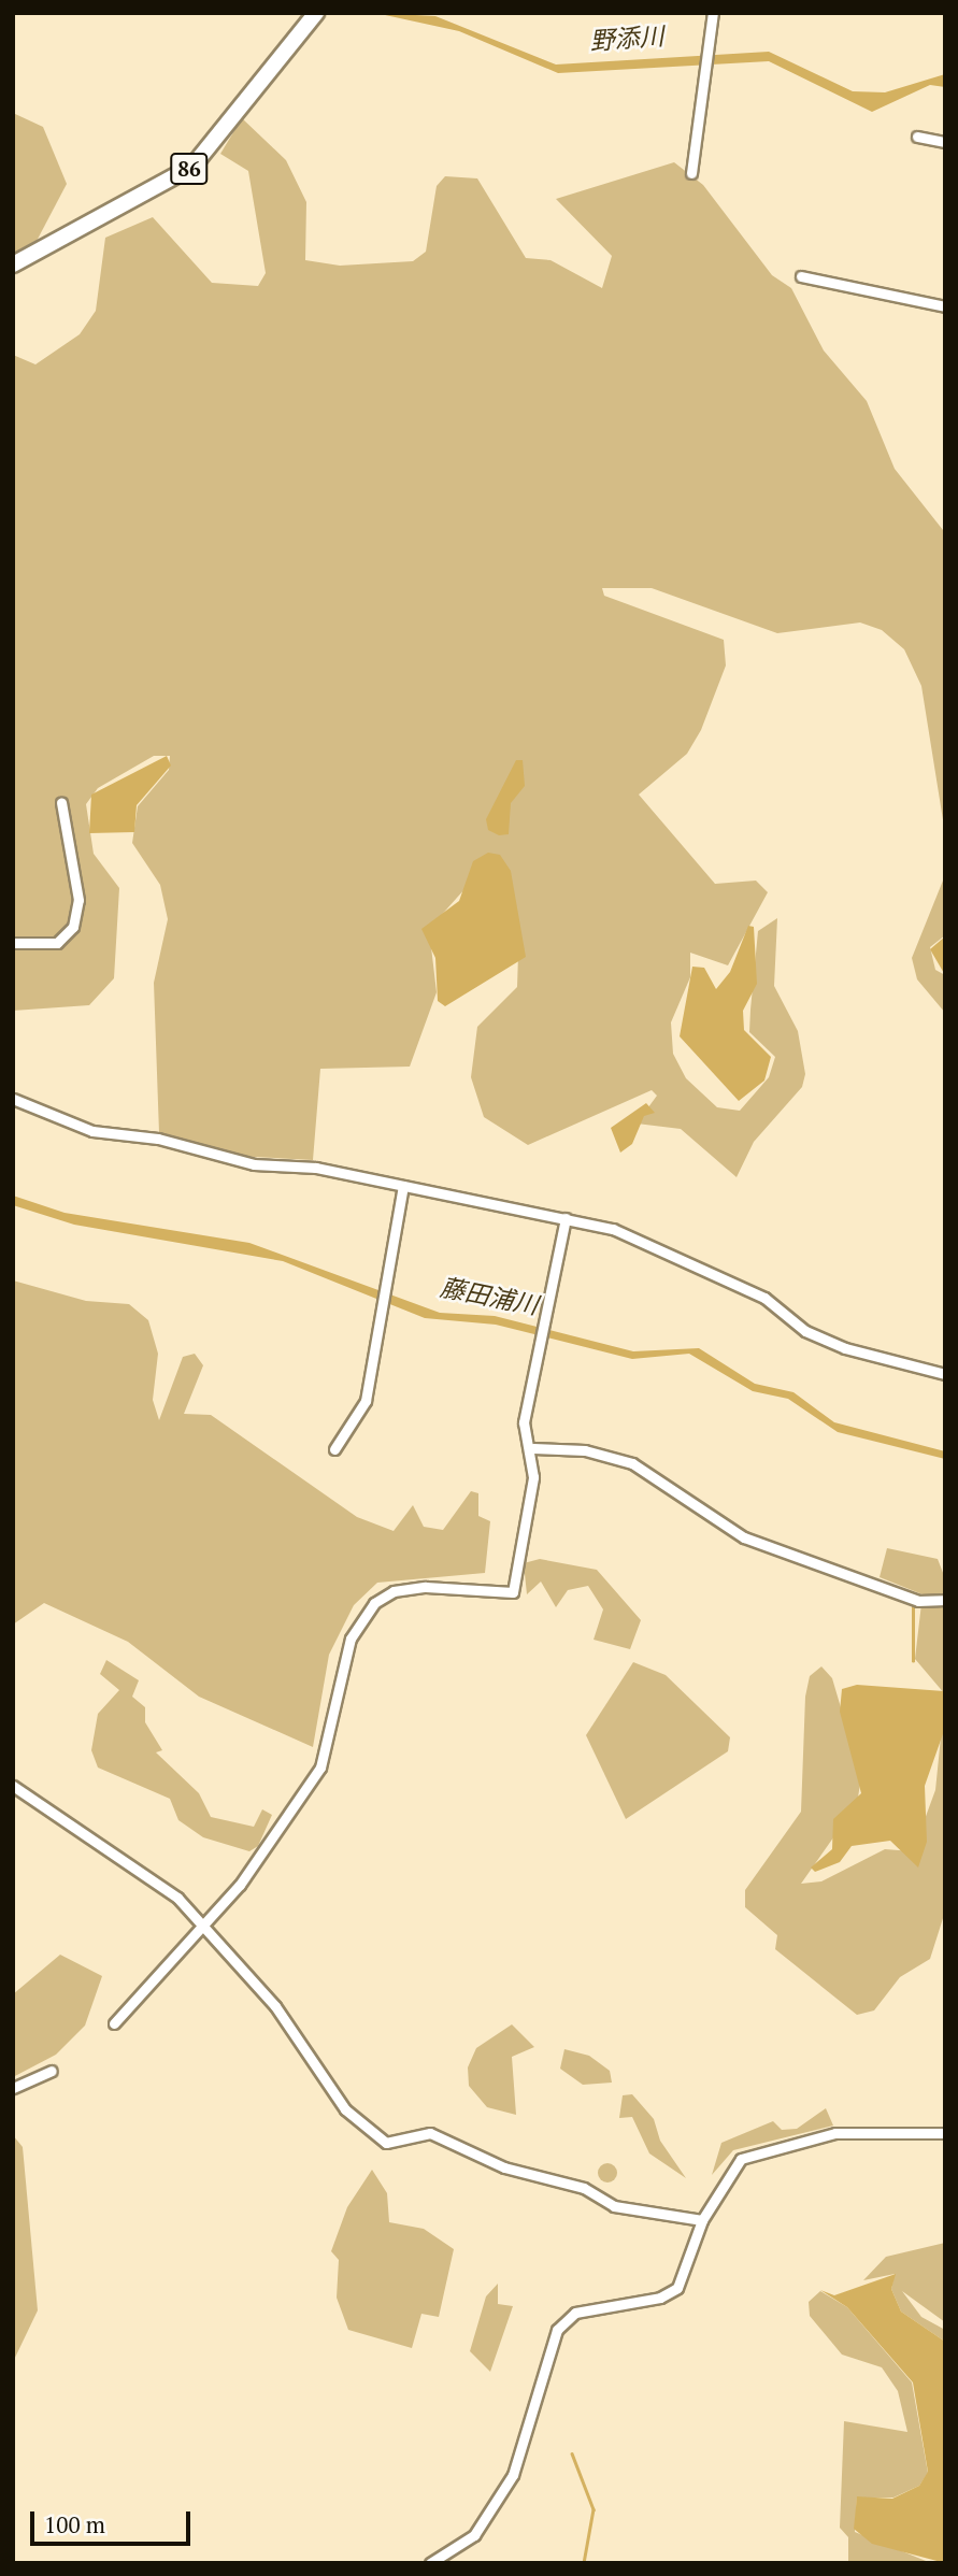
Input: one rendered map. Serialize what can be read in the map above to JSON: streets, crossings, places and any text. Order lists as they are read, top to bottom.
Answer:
{
  "streets": {
    "main road": ["86"]
  },
  "water": ["野添川", "藤田浦川"],
  "scale_bar": "100 m"
}
